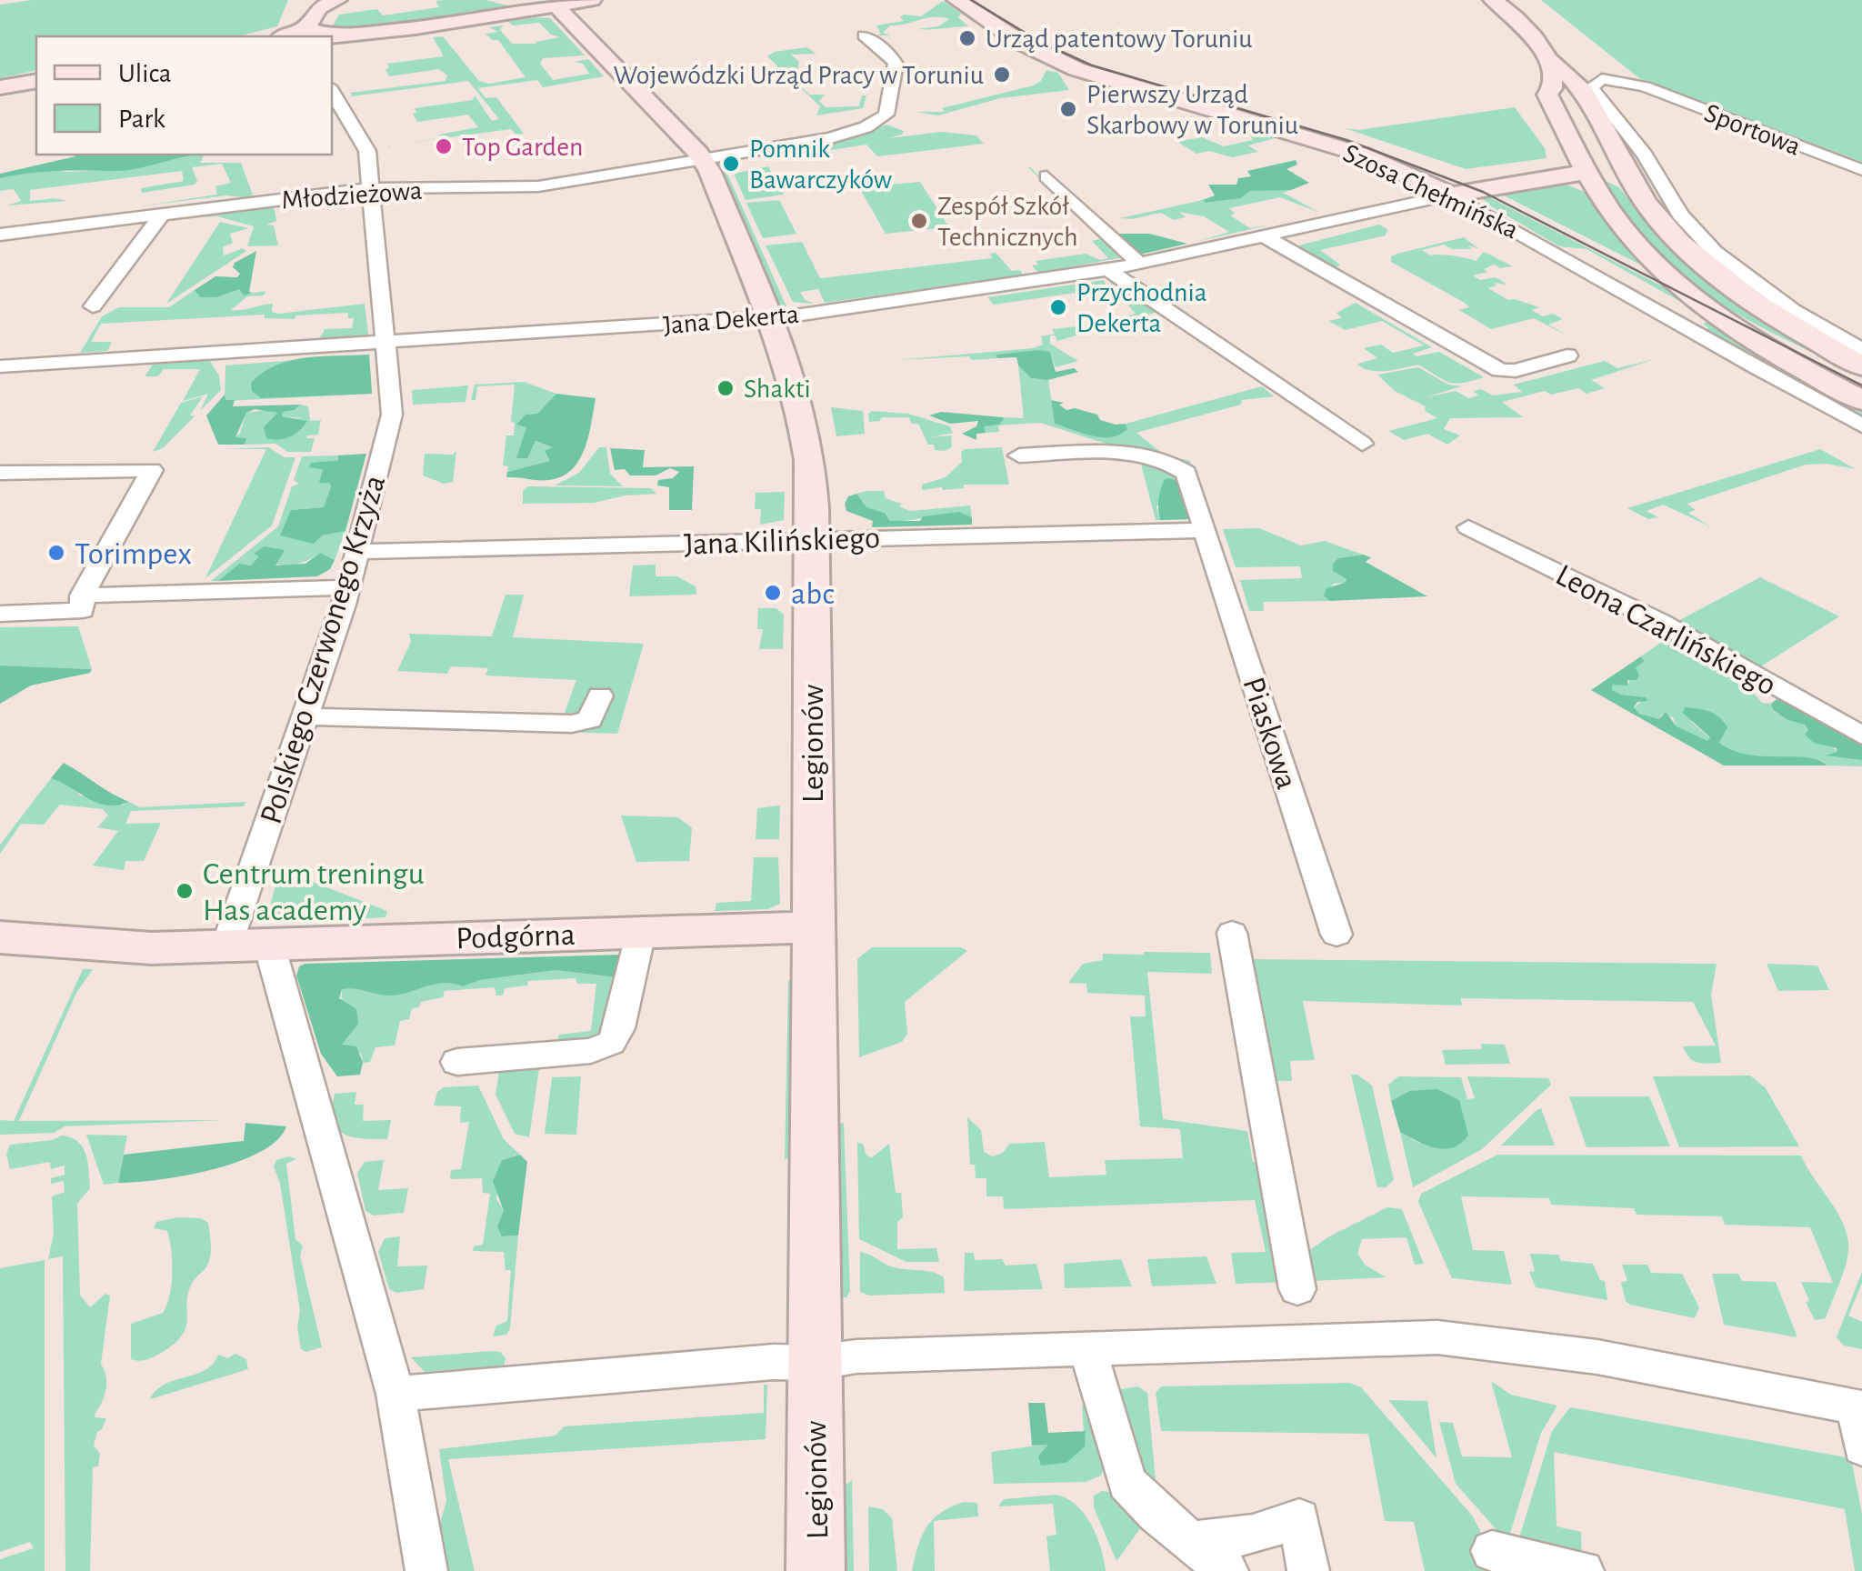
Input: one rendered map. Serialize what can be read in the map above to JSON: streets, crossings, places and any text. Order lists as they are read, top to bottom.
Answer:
{
  "streets": {
    "street": [
      "Sportowa",
      "Szosa Chełmińska",
      "Młodzieżowa",
      "Jana Dekerta",
      "Jana Kilińskiego",
      "Leona Czarlińskiego",
      "Polskiego Czerwonego Krzyża",
      "Piaskowa",
      "Legionów",
      "Podgórna"
    ]
  },
  "crossings": [
    ["Szosa Chełmińska", "Jana Dekerta"],
    ["Młodzieżowa", "Polskiego Czerwonego Krzyża"],
    ["Młodzieżowa", "Legionów"],
    ["Jana Dekerta", "Polskiego Czerwonego Krzyża"],
    ["Jana Dekerta", "Legionów"],
    ["Jana Kilińskiego", "Polskiego Czerwonego Krzyża"],
    ["Jana Kilińskiego", "Piaskowa"],
    ["Jana Kilińskiego", "Legionów"],
    ["Polskiego Czerwonego Krzyża", "Podgórna"],
    ["Legionów", "Podgórna"]
  ],
  "places": [
    "Urząd patentowy Toruniu",
    "Wojewódzki Urząd Pracy w Toruniu",
    "Pierwszy Urząd Skarbowy w Toruniu",
    "Top Garden",
    "Pomnik Bawarczyków",
    "Zespół Szkół Technicznych",
    "Przychodnia Dekerta",
    "Shakti",
    "Torimpex",
    "abc",
    "Centrum treningu Has academy"
  ],
  "legend": ["Ulica", "Park"]
}
